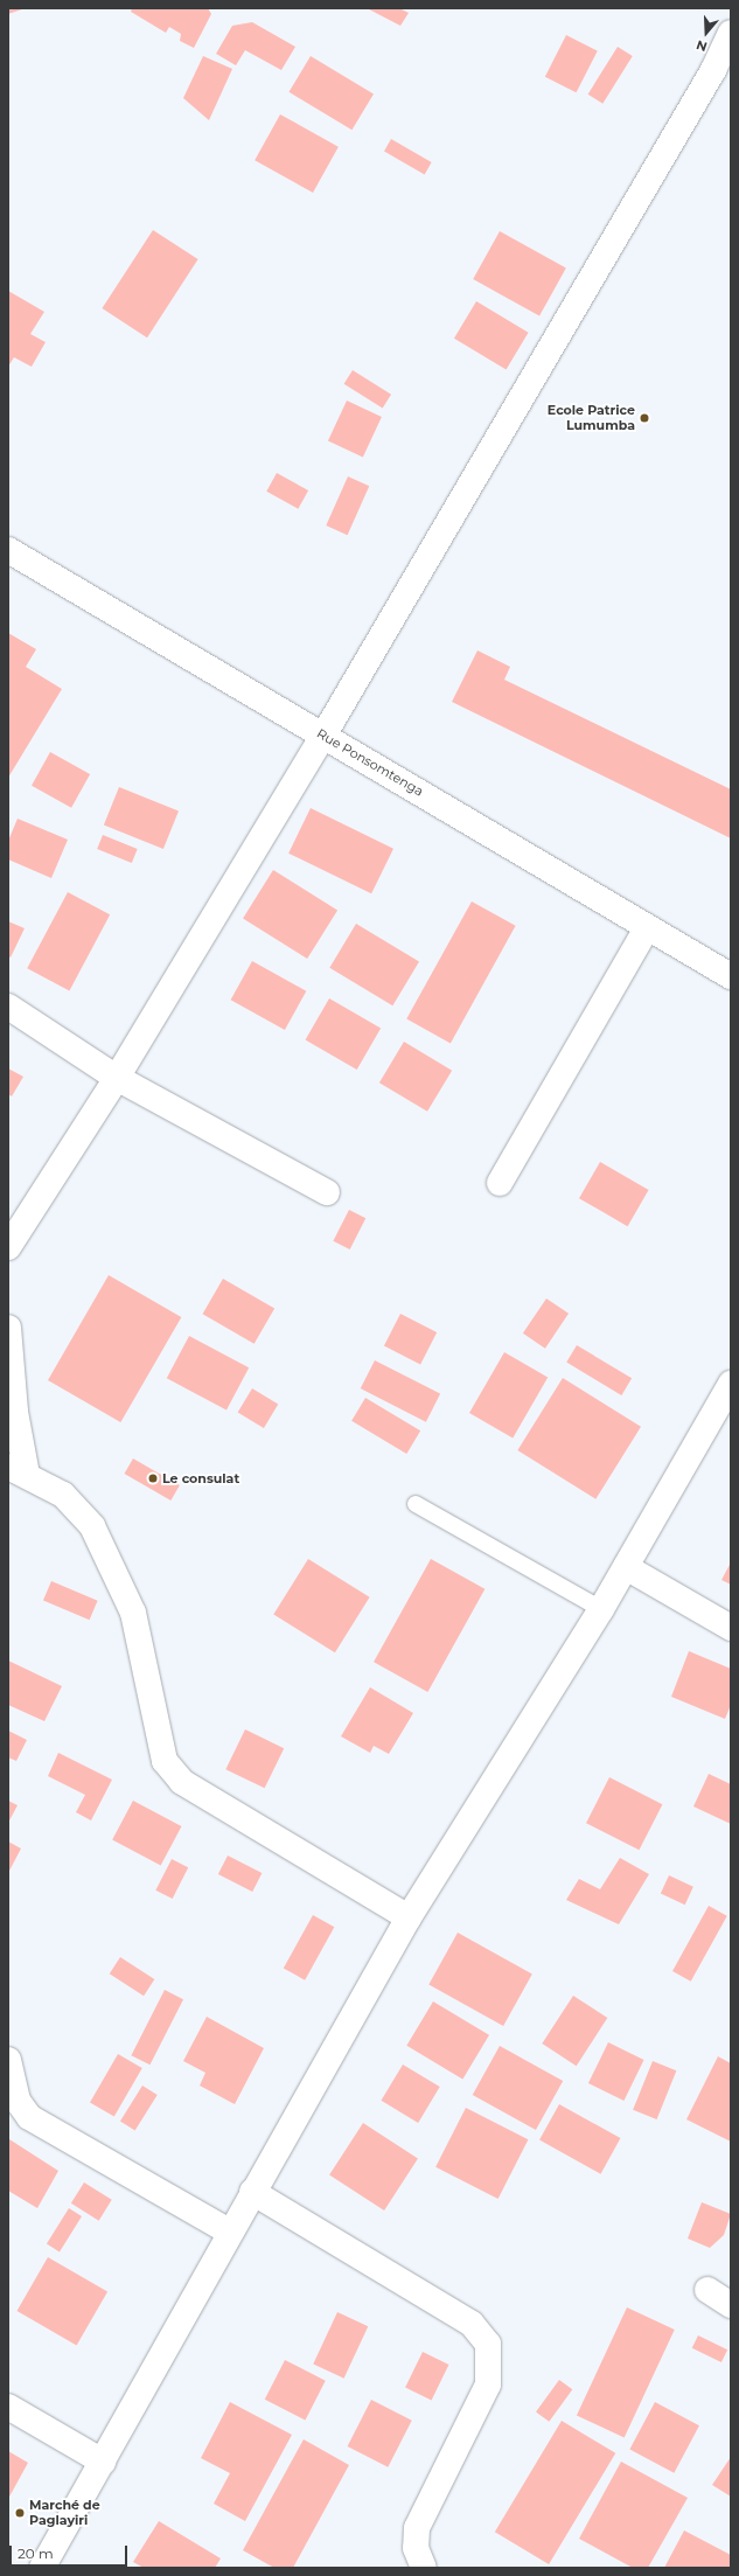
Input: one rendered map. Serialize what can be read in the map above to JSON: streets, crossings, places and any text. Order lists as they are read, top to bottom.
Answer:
{
  "streets": {
    "street": ["Rue Ponsomtenga"]
  },
  "places": ["Ecole Patrice Lumumba", "Le consulat", "Marché de Paglayiri"],
  "scale_bar": "20 m",
  "north": "bottom"
}
